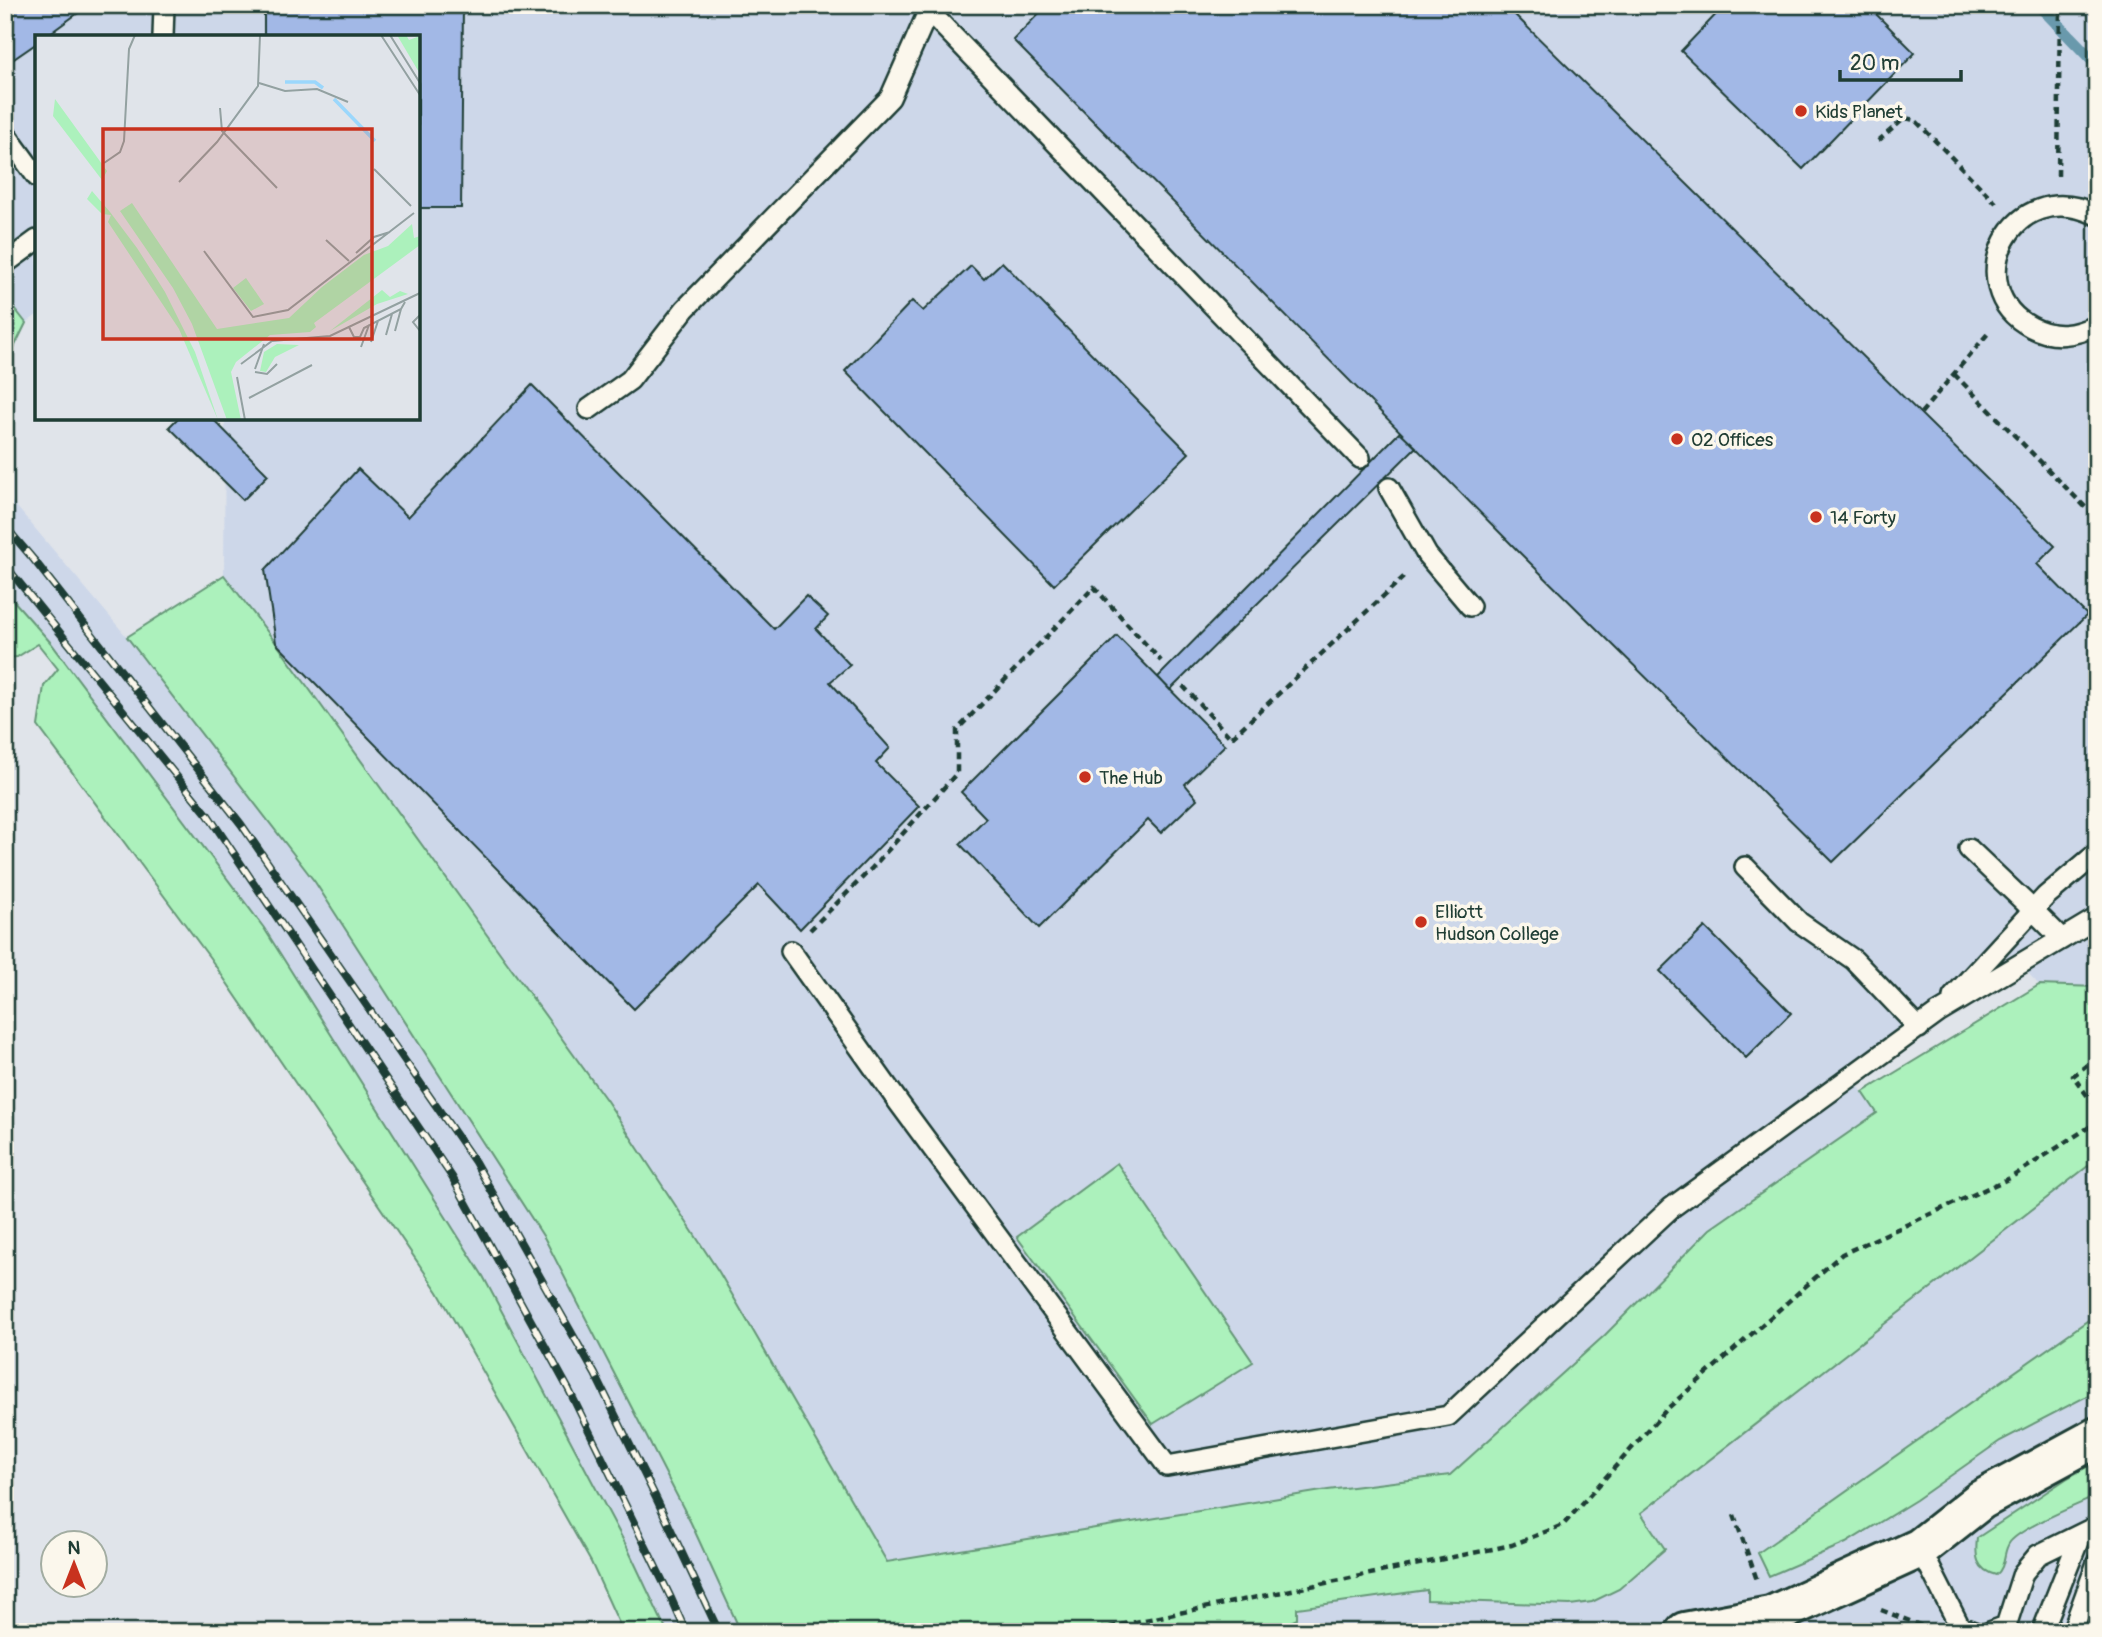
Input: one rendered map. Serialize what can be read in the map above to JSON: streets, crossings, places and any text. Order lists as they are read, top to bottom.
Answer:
{
  "places": [
    "Kids Planet",
    "O2 Offices",
    "14 Forty",
    "The Hub",
    "Elliott Hudson College"
  ],
  "scale_bar": "20 m",
  "north": "top"
}
